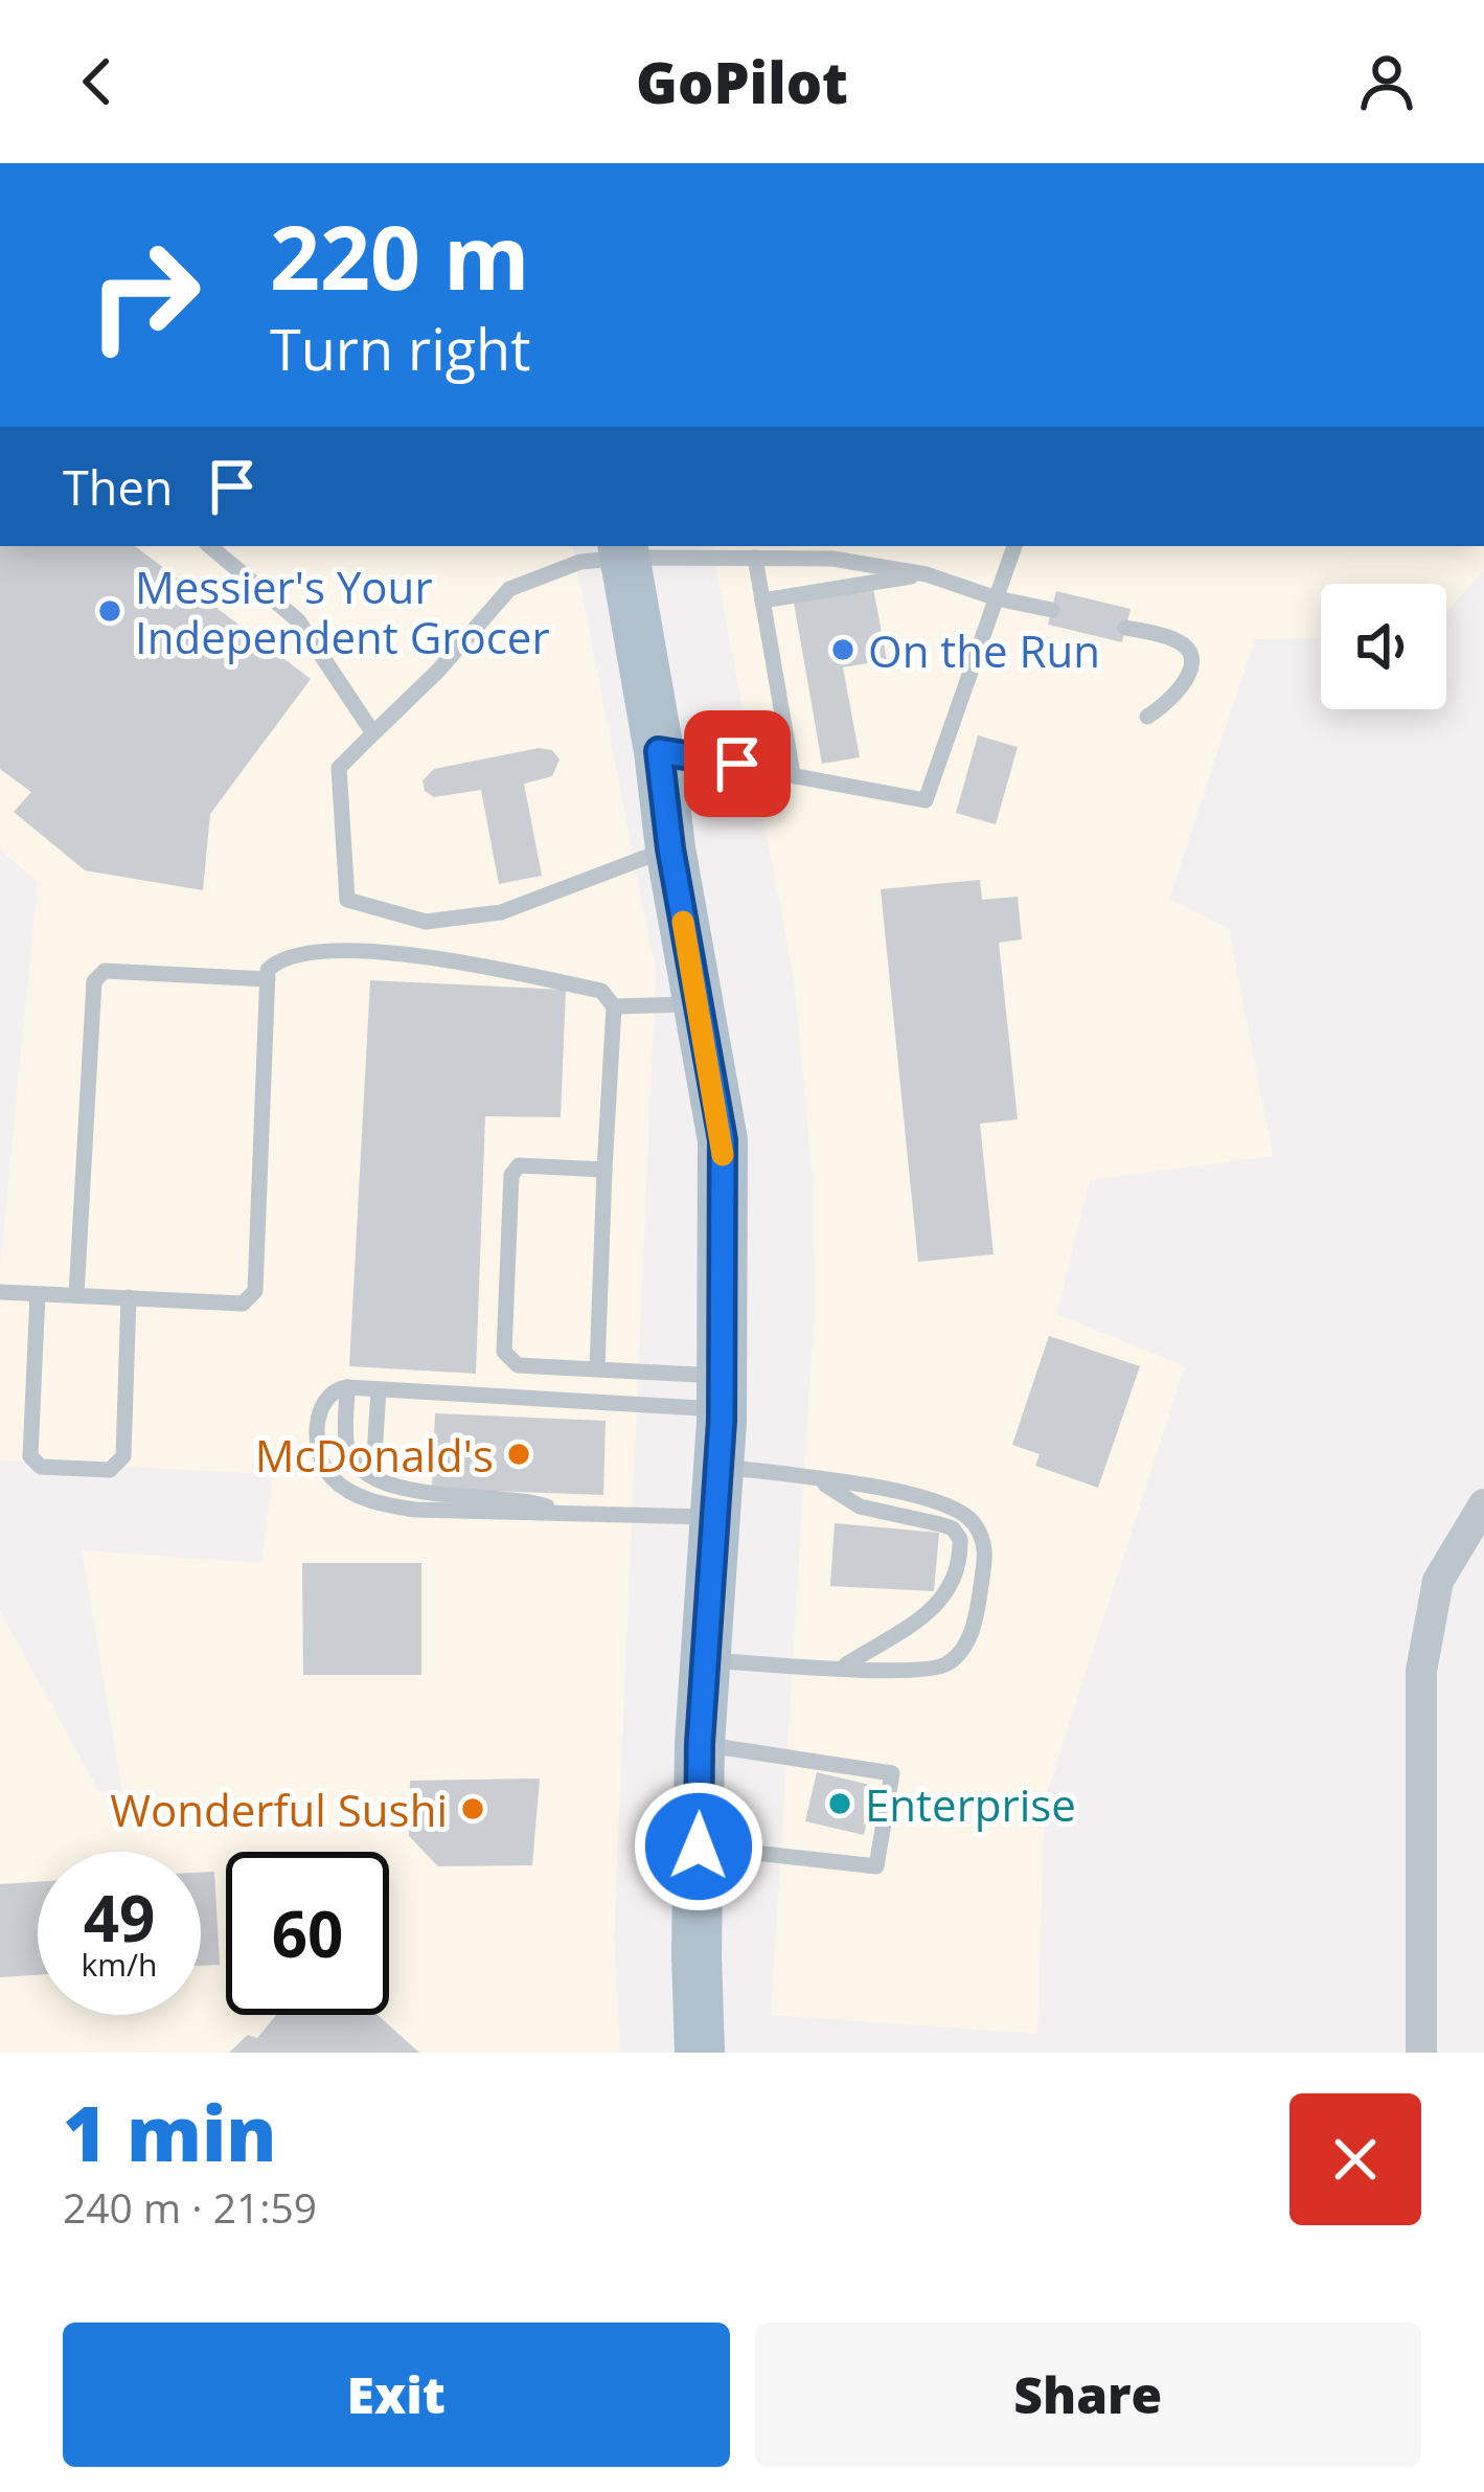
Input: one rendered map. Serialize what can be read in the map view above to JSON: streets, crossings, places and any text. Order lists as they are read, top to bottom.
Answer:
{
  "places": [
    "Messier's Your Independent Grocer",
    "On the Run",
    "McDonald's",
    "Enterprise",
    "Wonderful Sushi"
  ],
  "page": {
    "header": "GoPilot",
    "turn": ["220 m", "Turn right"],
    "then": "Then",
    "speed": "49 km/h",
    "limit": "60",
    "heading": ["1 min", "240 m · 21:59"],
    "buttons": ["Exit", "Share"]
  }
}
